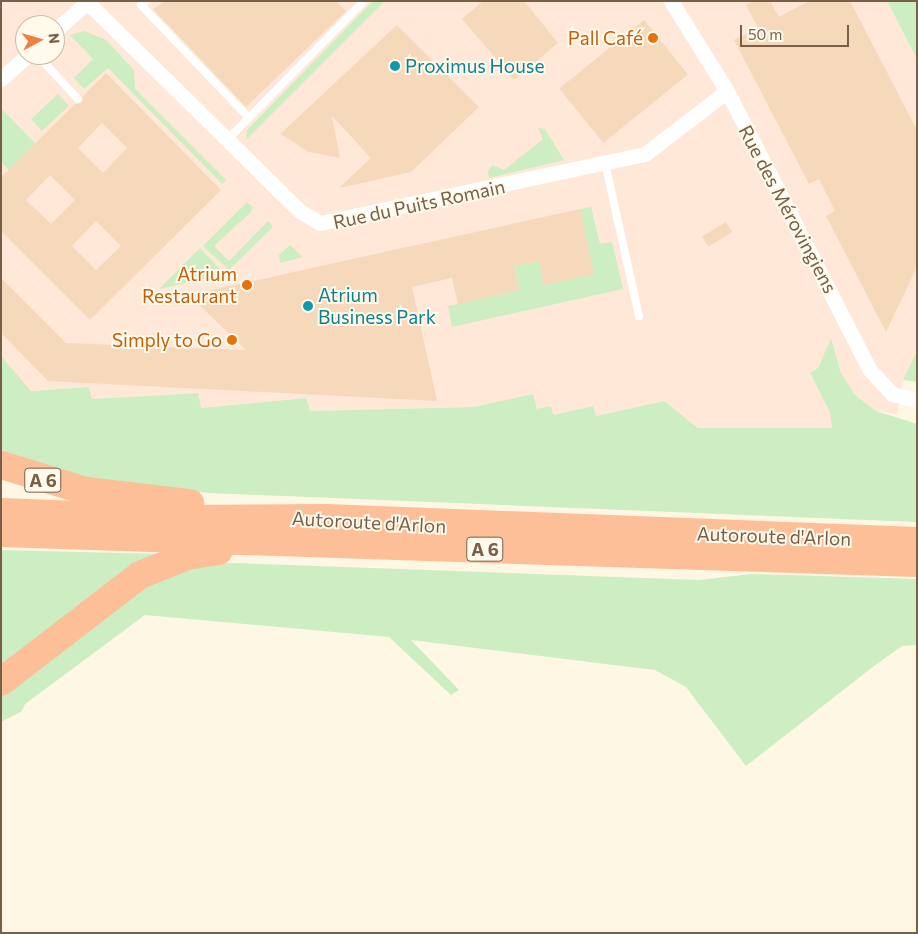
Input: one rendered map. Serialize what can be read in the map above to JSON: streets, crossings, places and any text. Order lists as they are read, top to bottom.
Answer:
{
  "streets": {
    "highway": ["A 6", "Autoroute d'Arlon"],
    "street": ["Rue du Puits Romain", "Rue des Mérovingiens"]
  },
  "crossings": [
    ["Rue du Puits Romain", "Rue des Mérovingiens"],
    ["A 6", "Autoroute d'Arlon"]
  ],
  "places": [
    "Pall Café",
    "Proximus House",
    "Atrium Restaurant",
    "Atrium Business Park",
    "Simply to Go"
  ],
  "scale_bar": "50 m",
  "north": "right"
}
